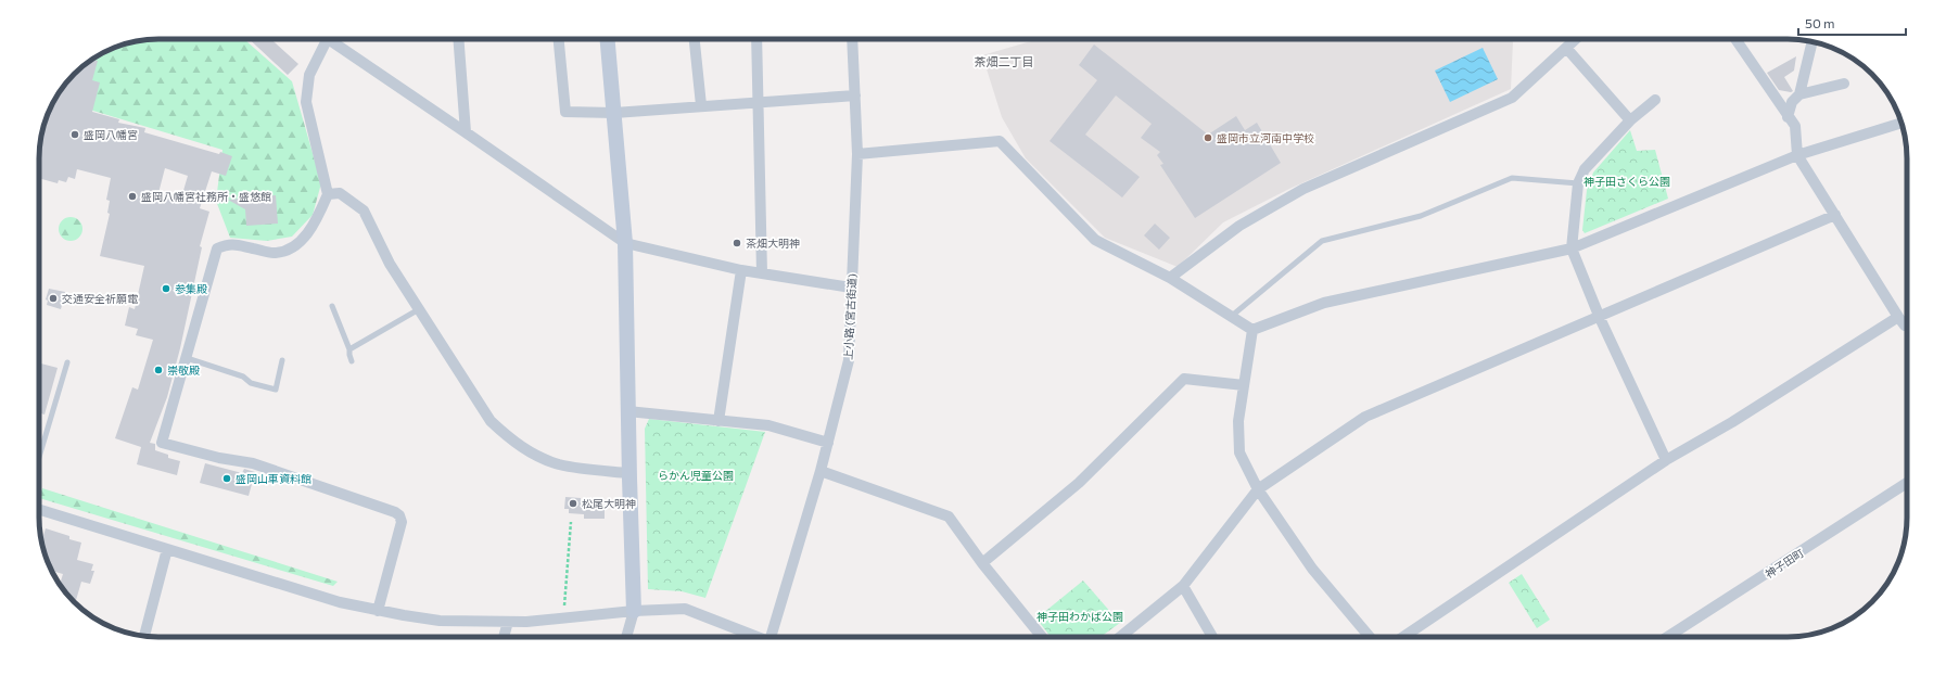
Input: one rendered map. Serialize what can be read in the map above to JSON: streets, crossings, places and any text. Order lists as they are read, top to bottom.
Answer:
{
  "streets": {
    "street": ["上小路 (宮古街道)", "神子田町"]
  },
  "districts": ["茶畑二丁目"],
  "parks": ["神子田さくら公園", "らかん児童公園", "神子田わかば公園"],
  "places": [
    "盛岡八幡宮",
    "盛岡市立河南中学校",
    "盛岡八幡宮社務所・盛悠館",
    "茶畑大明神",
    "参集殿",
    "交通安全祈願電",
    "崇敬殿",
    "盛岡山車資料館",
    "松尾大明神"
  ],
  "scale_bar": "50 m"
}
